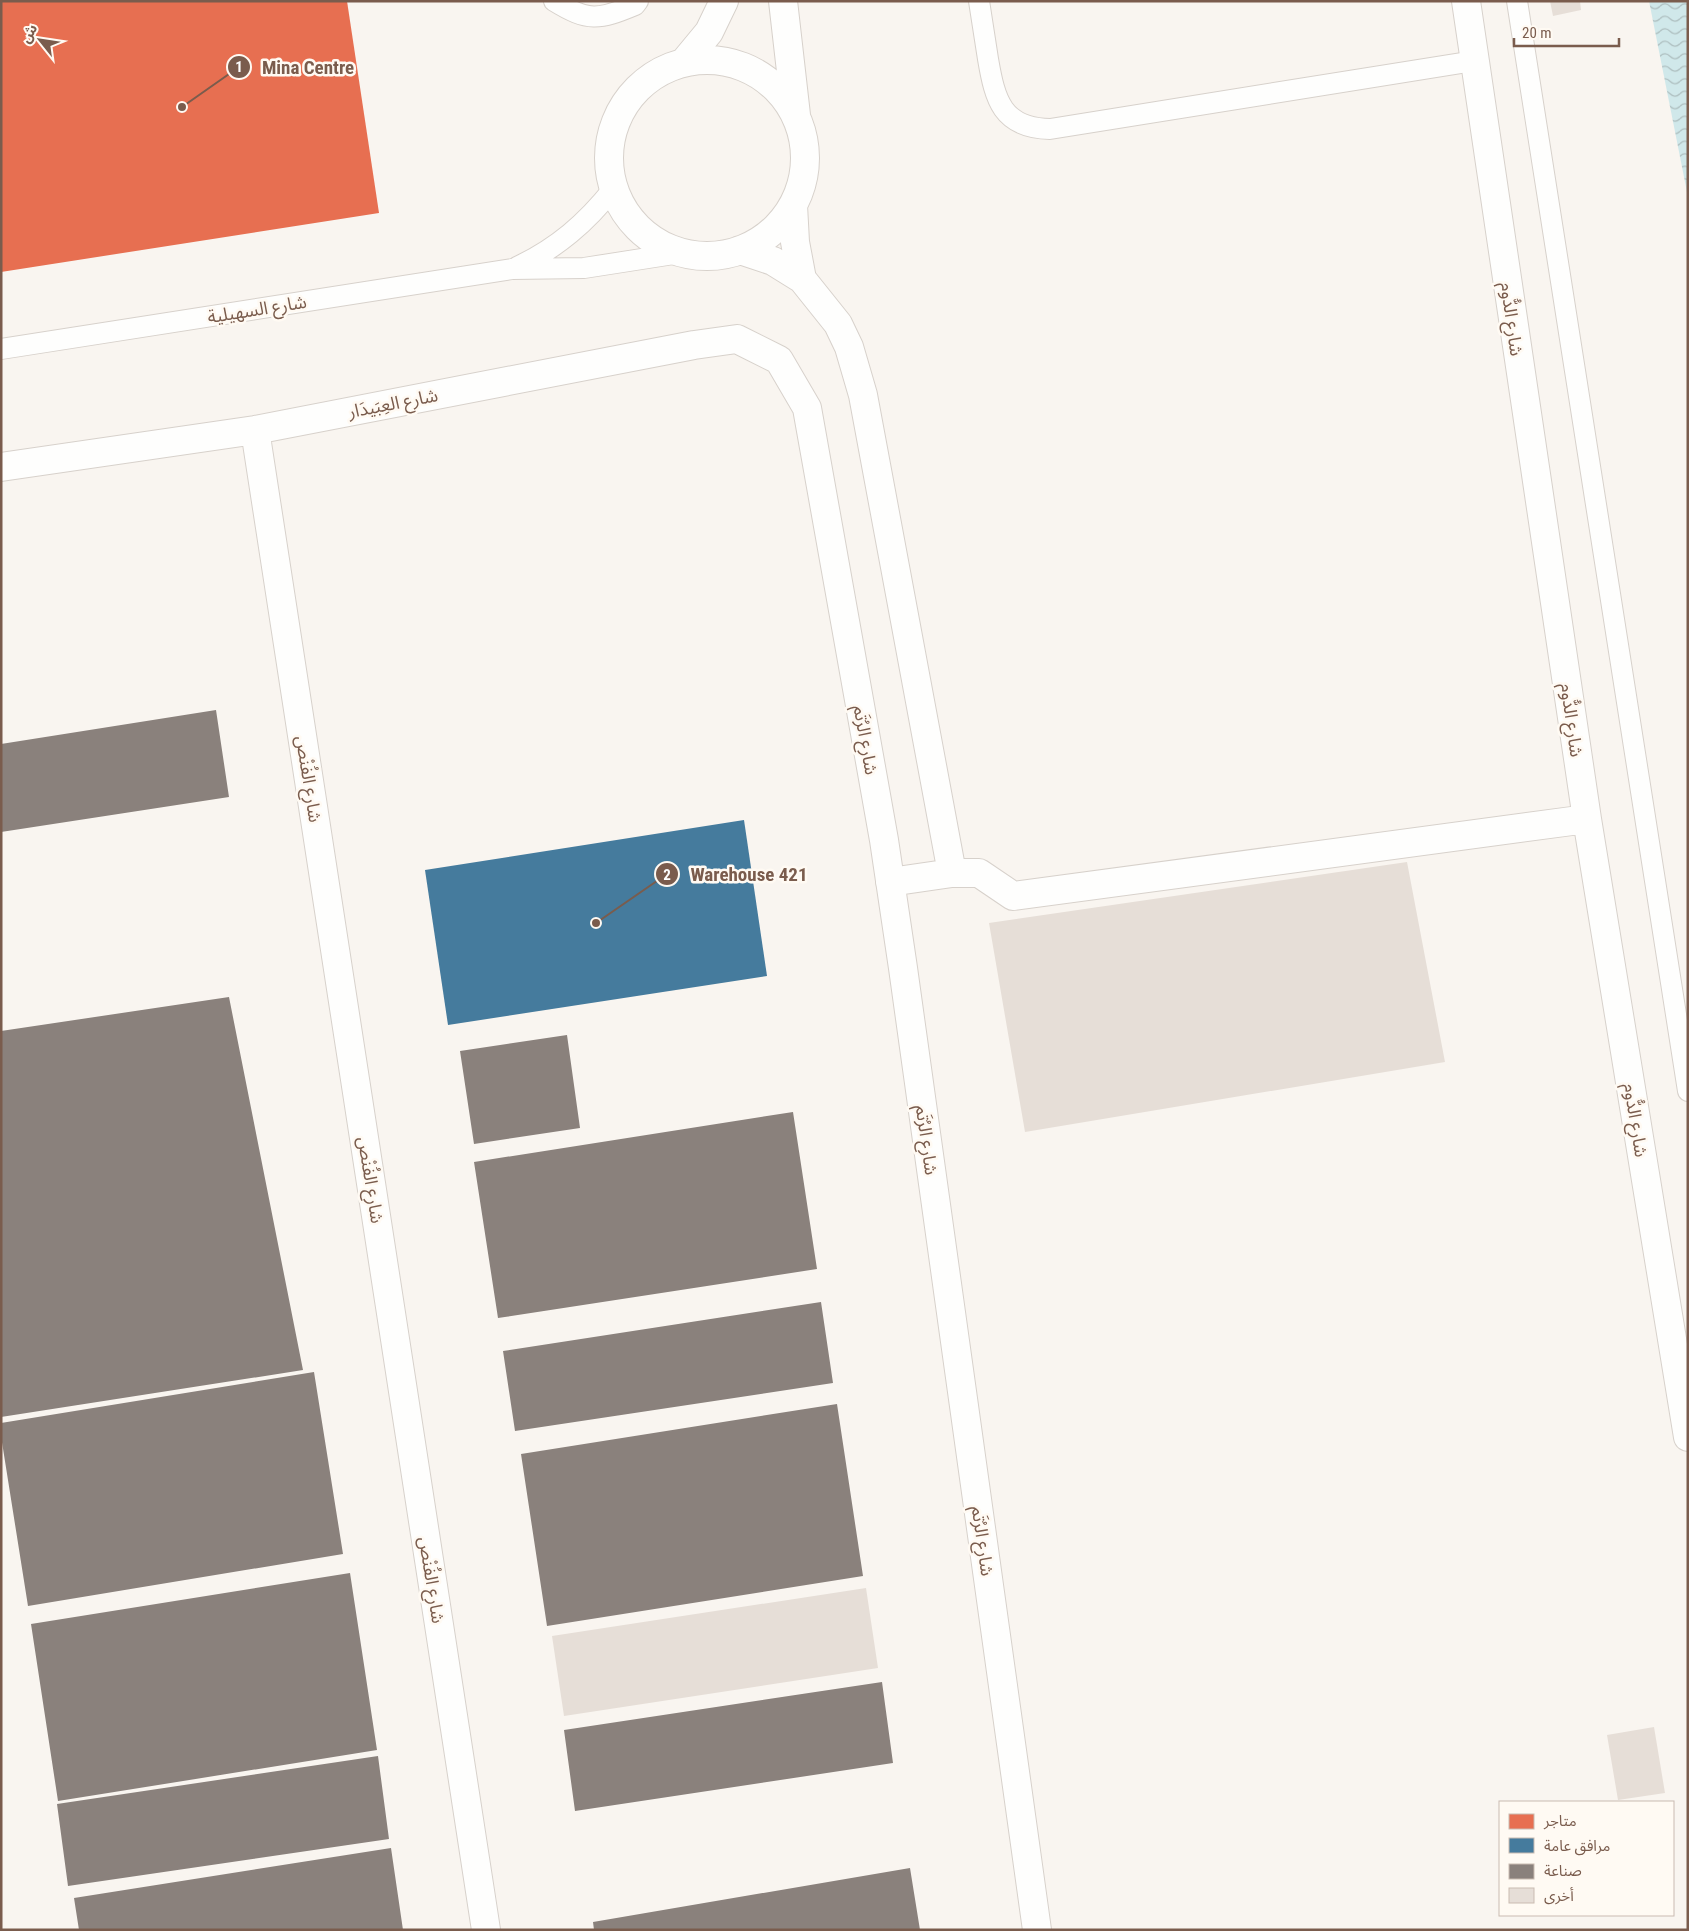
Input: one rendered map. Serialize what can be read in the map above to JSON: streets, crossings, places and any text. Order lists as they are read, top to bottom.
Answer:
{
  "streets": {
    "street": [
      "شارع الدُّوم",
      "شارع العِبَيدَار",
      "شارع الرُتَم",
      "شارع الفُنْص"
    ],
    "lane": ["شارع السهيلية"]
  },
  "crossings": [
    ["شارع العِبَيدَار", "شارع الرُتَم"],
    ["شارع العِبَيدَار", "شارع الفُنْص"]
  ],
  "places": ["Mina Centre", "Warehouse 421"],
  "legend": [
    "متاجر",
    "مرافق عامة",
    "صناعة",
    "أخرى"
  ],
  "scale_bar": "20 m",
  "north": "top left"
}
